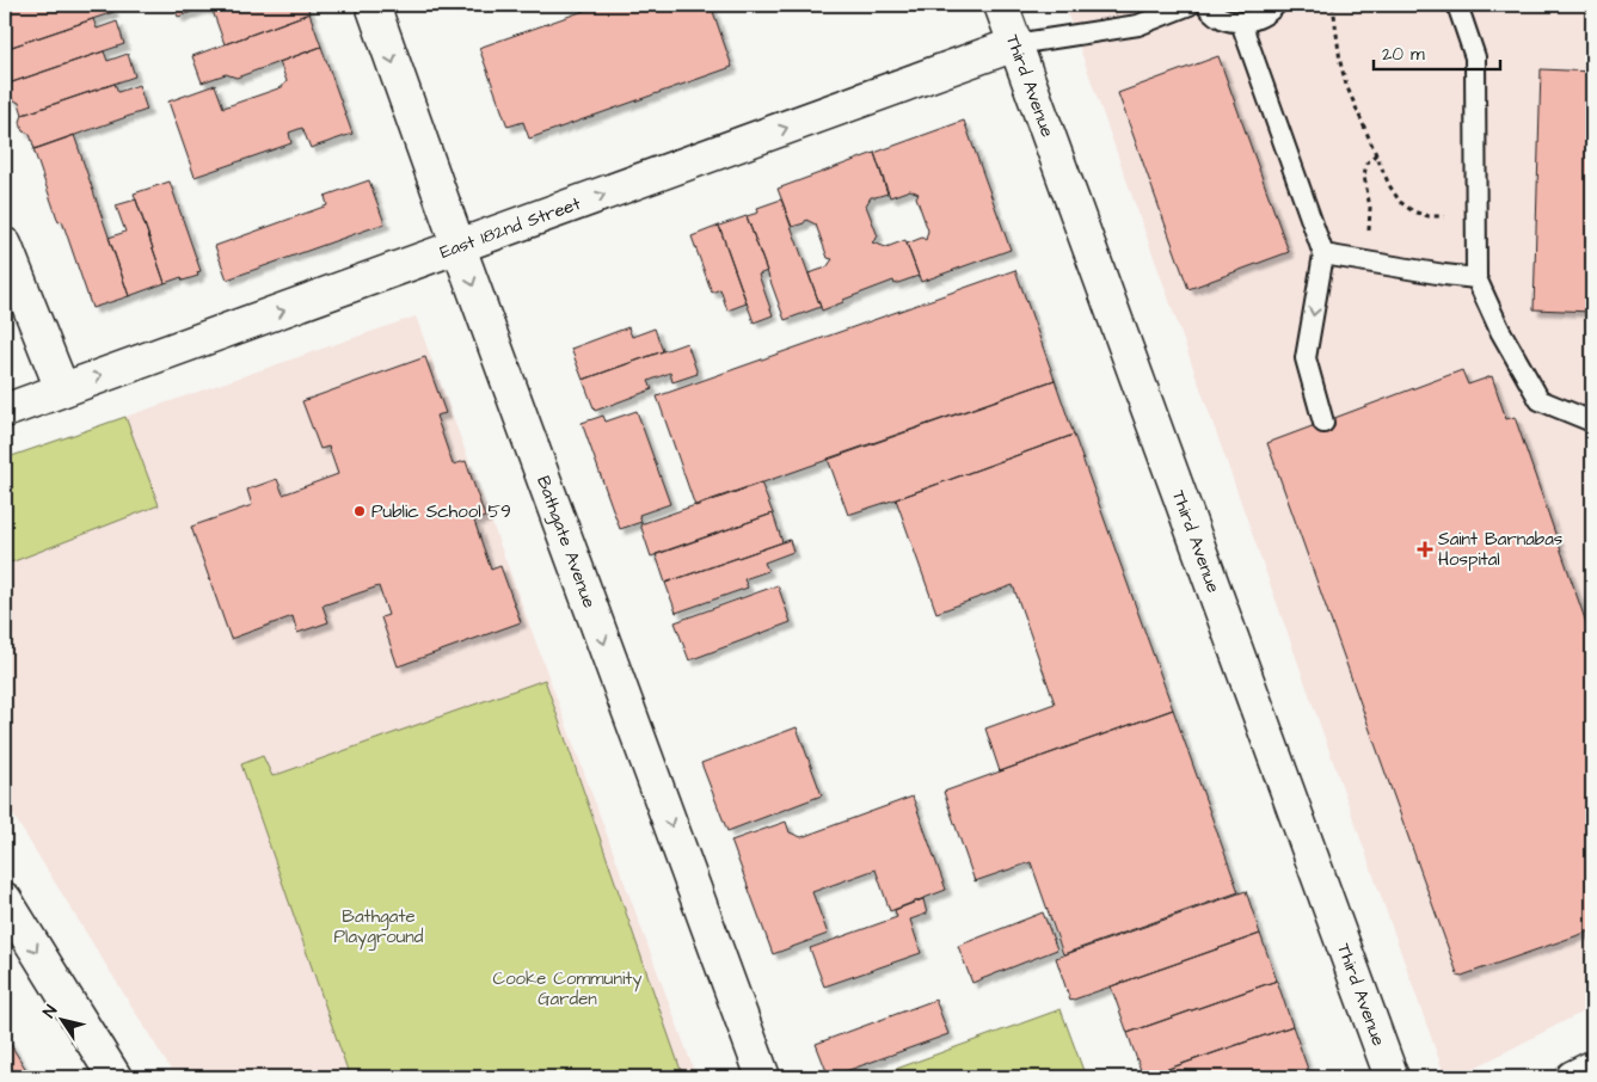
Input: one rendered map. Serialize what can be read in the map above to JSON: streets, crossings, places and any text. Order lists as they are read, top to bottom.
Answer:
{
  "streets": {
    "street": ["Third Avenue", "East 182nd Street", "Bathgate Avenue"]
  },
  "crossings": [
    ["Third Avenue", "East 182nd Street"],
    ["East 182nd Street", "Bathgate Avenue"]
  ],
  "one_way": ["East 182nd Street", "Bathgate Avenue"],
  "parks": ["Bathgate Playground", "Cooke Community Garden"],
  "places": {
    "other": ["Public School 59"],
    "health": ["Saint Barnabas Hospital"]
  },
  "scale_bar": "20 m",
  "north": "top left"
}
